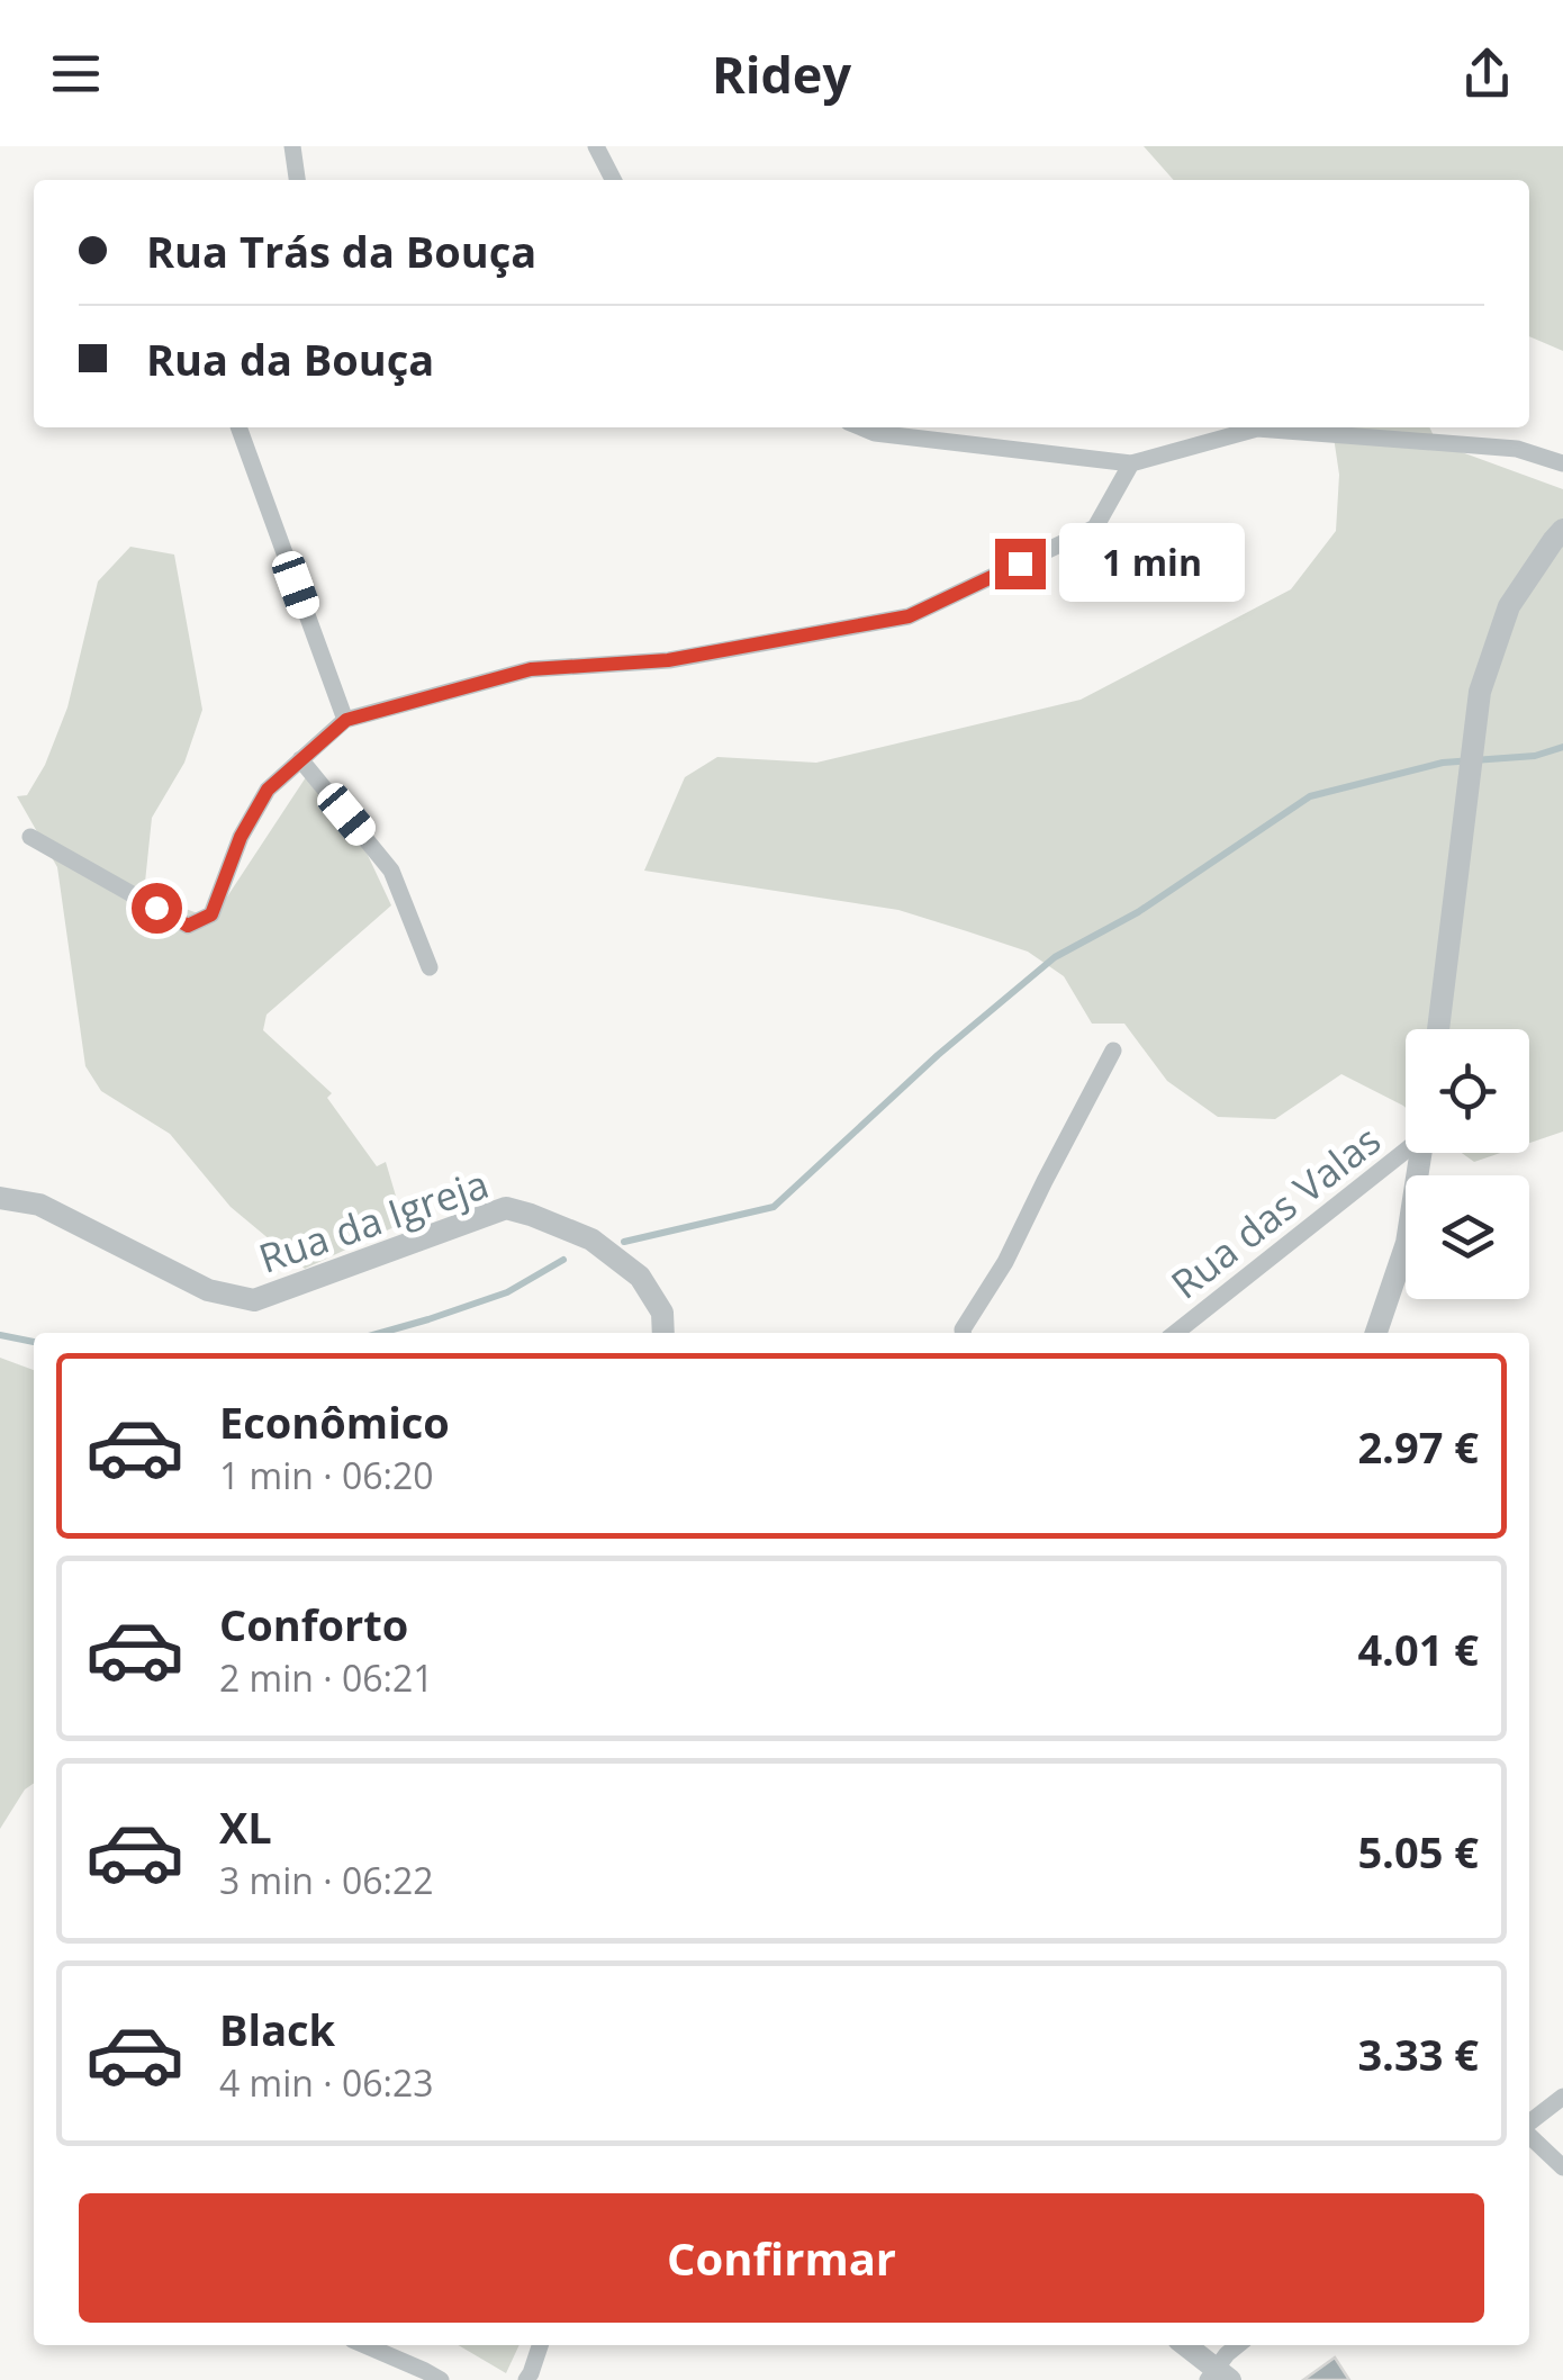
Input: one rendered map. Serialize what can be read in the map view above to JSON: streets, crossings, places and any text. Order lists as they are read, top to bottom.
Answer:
{
  "streets": {
    "street": ["Rua das Valas", "Rua da Igreja"]
  },
  "page": {
    "header": "Ridey",
    "banner": ["Rua Trás da Bouça", "Rua da Bouça"],
    "bubble": "1 min",
    "list": [
      {
        "name": "Econômico",
        "note": "1 min · 06:20",
        "value": "2.97 €"
      },
      {
        "name": "Conforto",
        "note": "2 min · 06:21",
        "value": "4.01 €"
      },
      {
        "name": "XL",
        "note": "3 min · 06:22",
        "value": "5.05 €"
      },
      {
        "name": "Black",
        "note": "4 min · 06:23",
        "value": "3.33 €"
      }
    ],
    "buttons": "Confirmar"
  }
}
